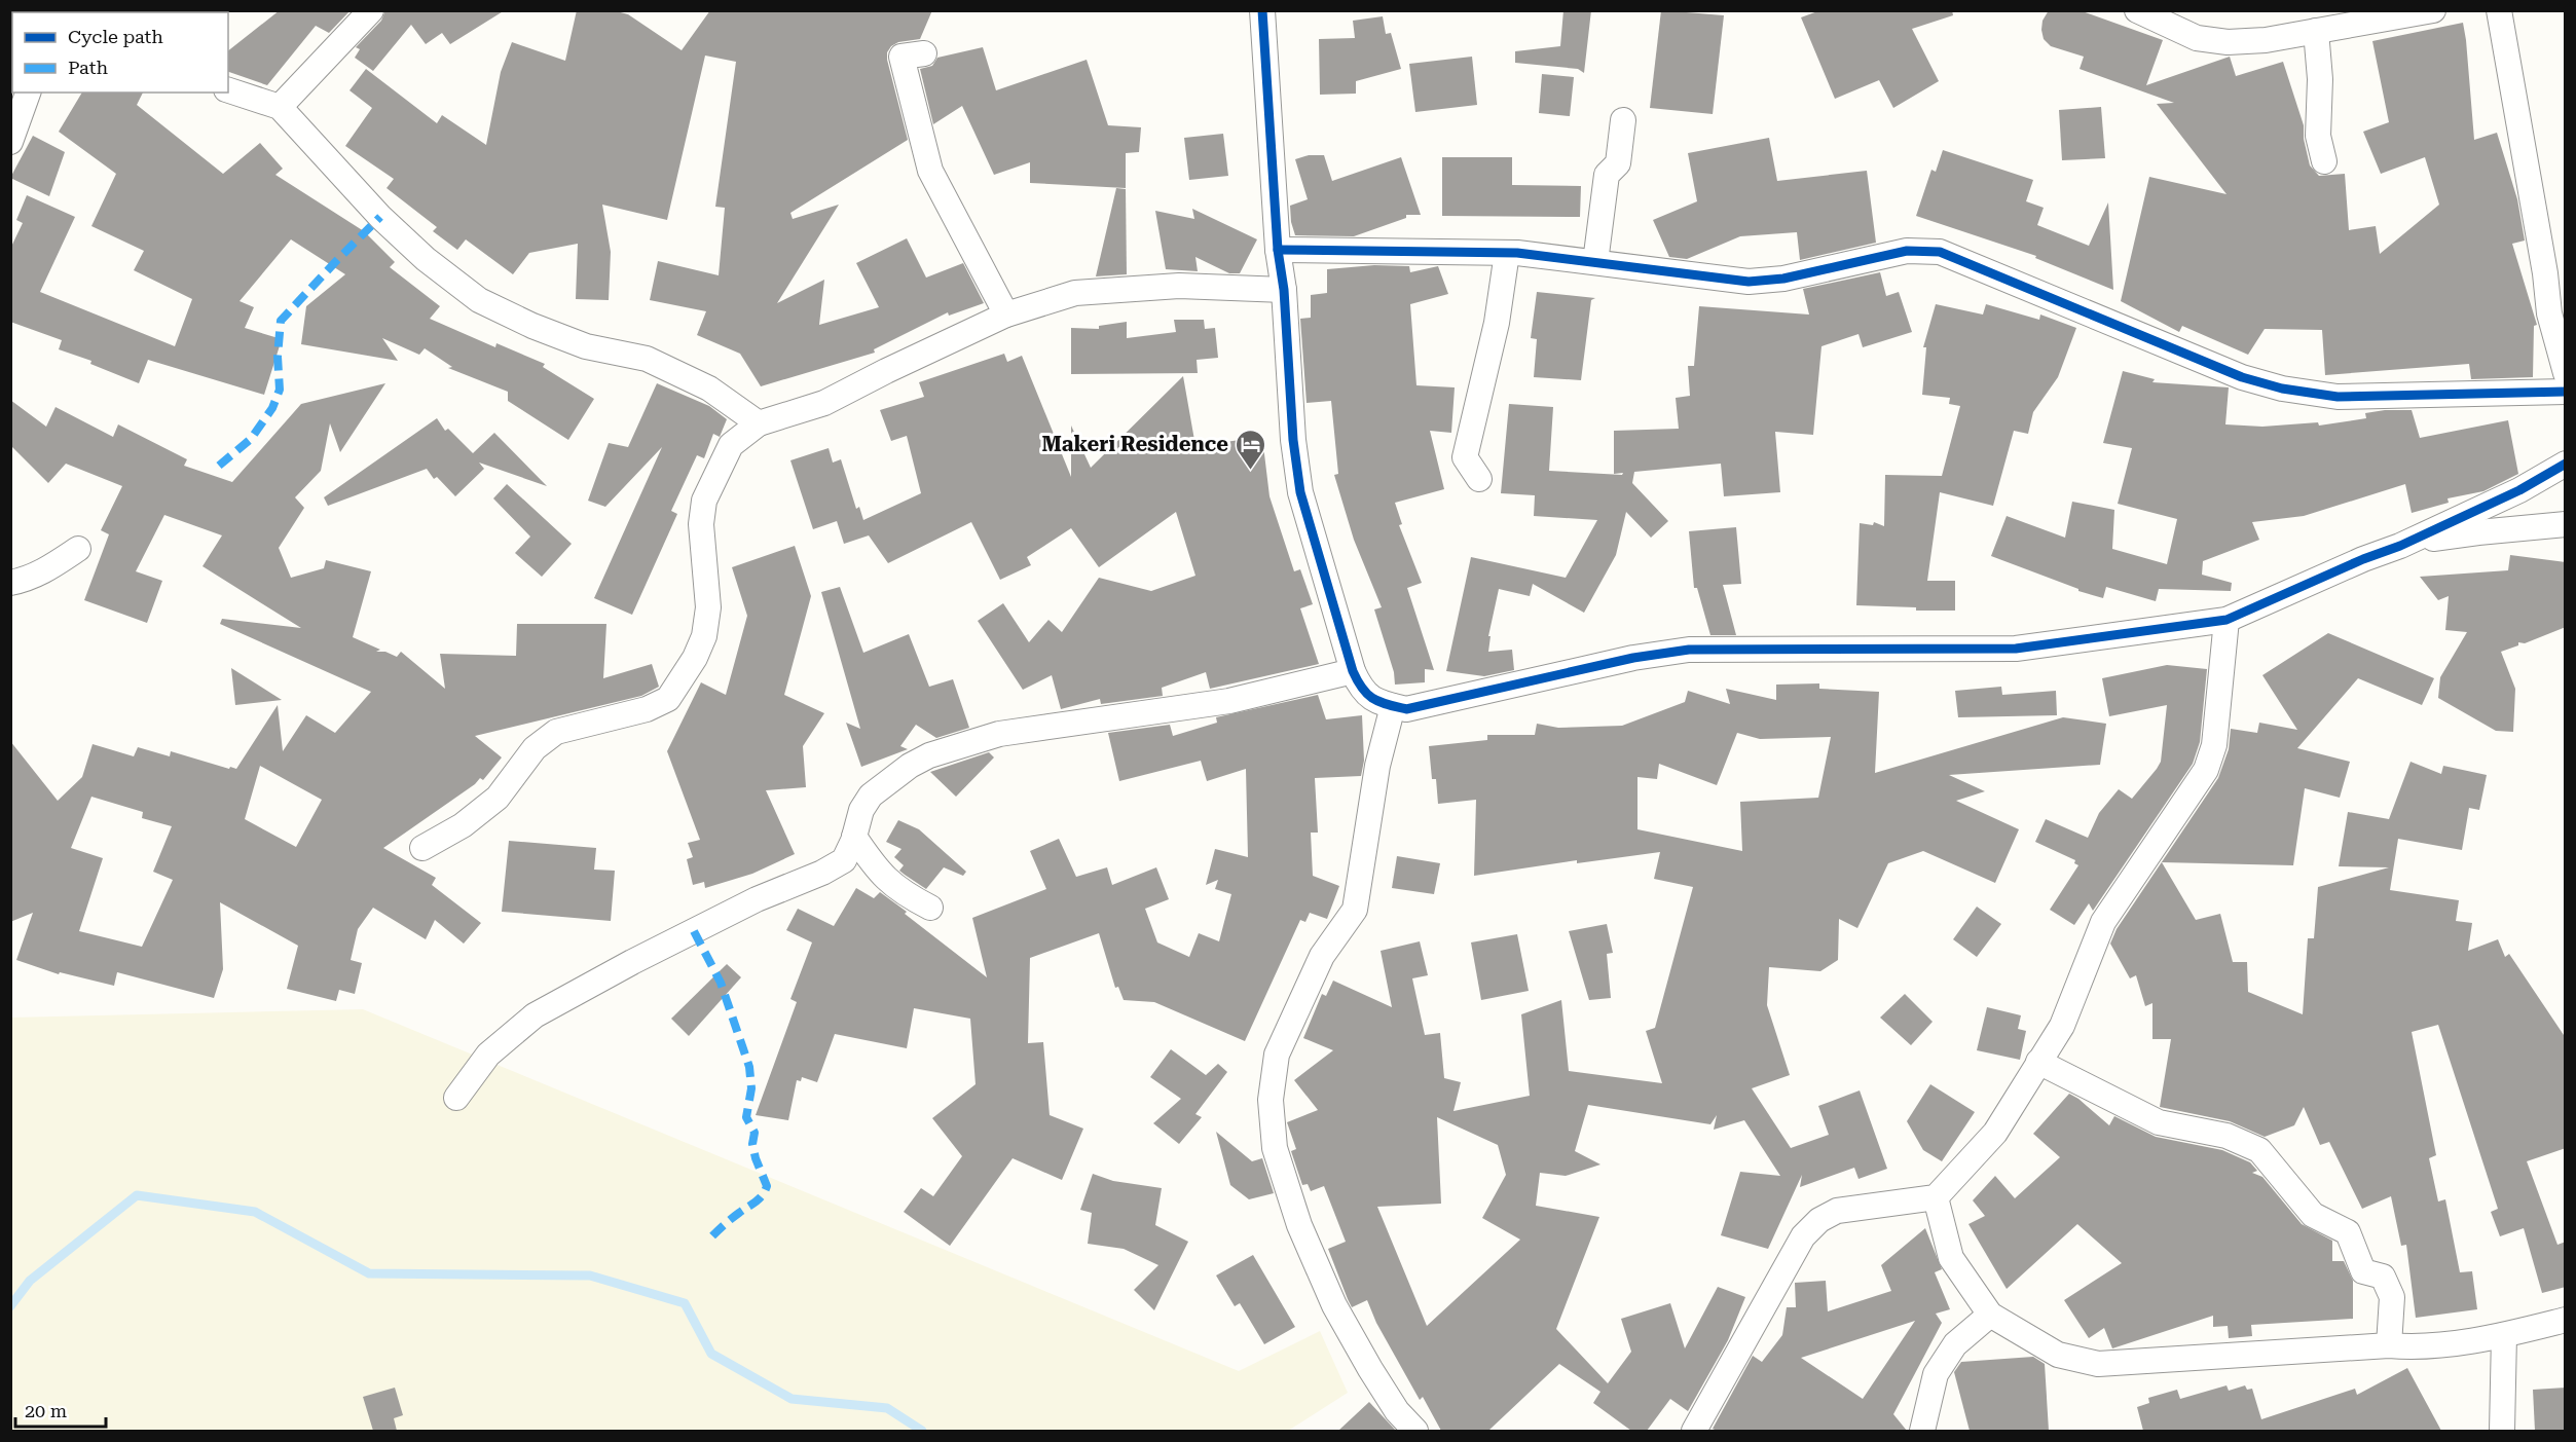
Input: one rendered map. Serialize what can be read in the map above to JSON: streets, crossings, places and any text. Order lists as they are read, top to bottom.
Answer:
{
  "places": {
    "hotel": ["Makeri Residence"]
  },
  "legend": ["Cycle path", "Path"],
  "scale_bar": "20 m"
}
